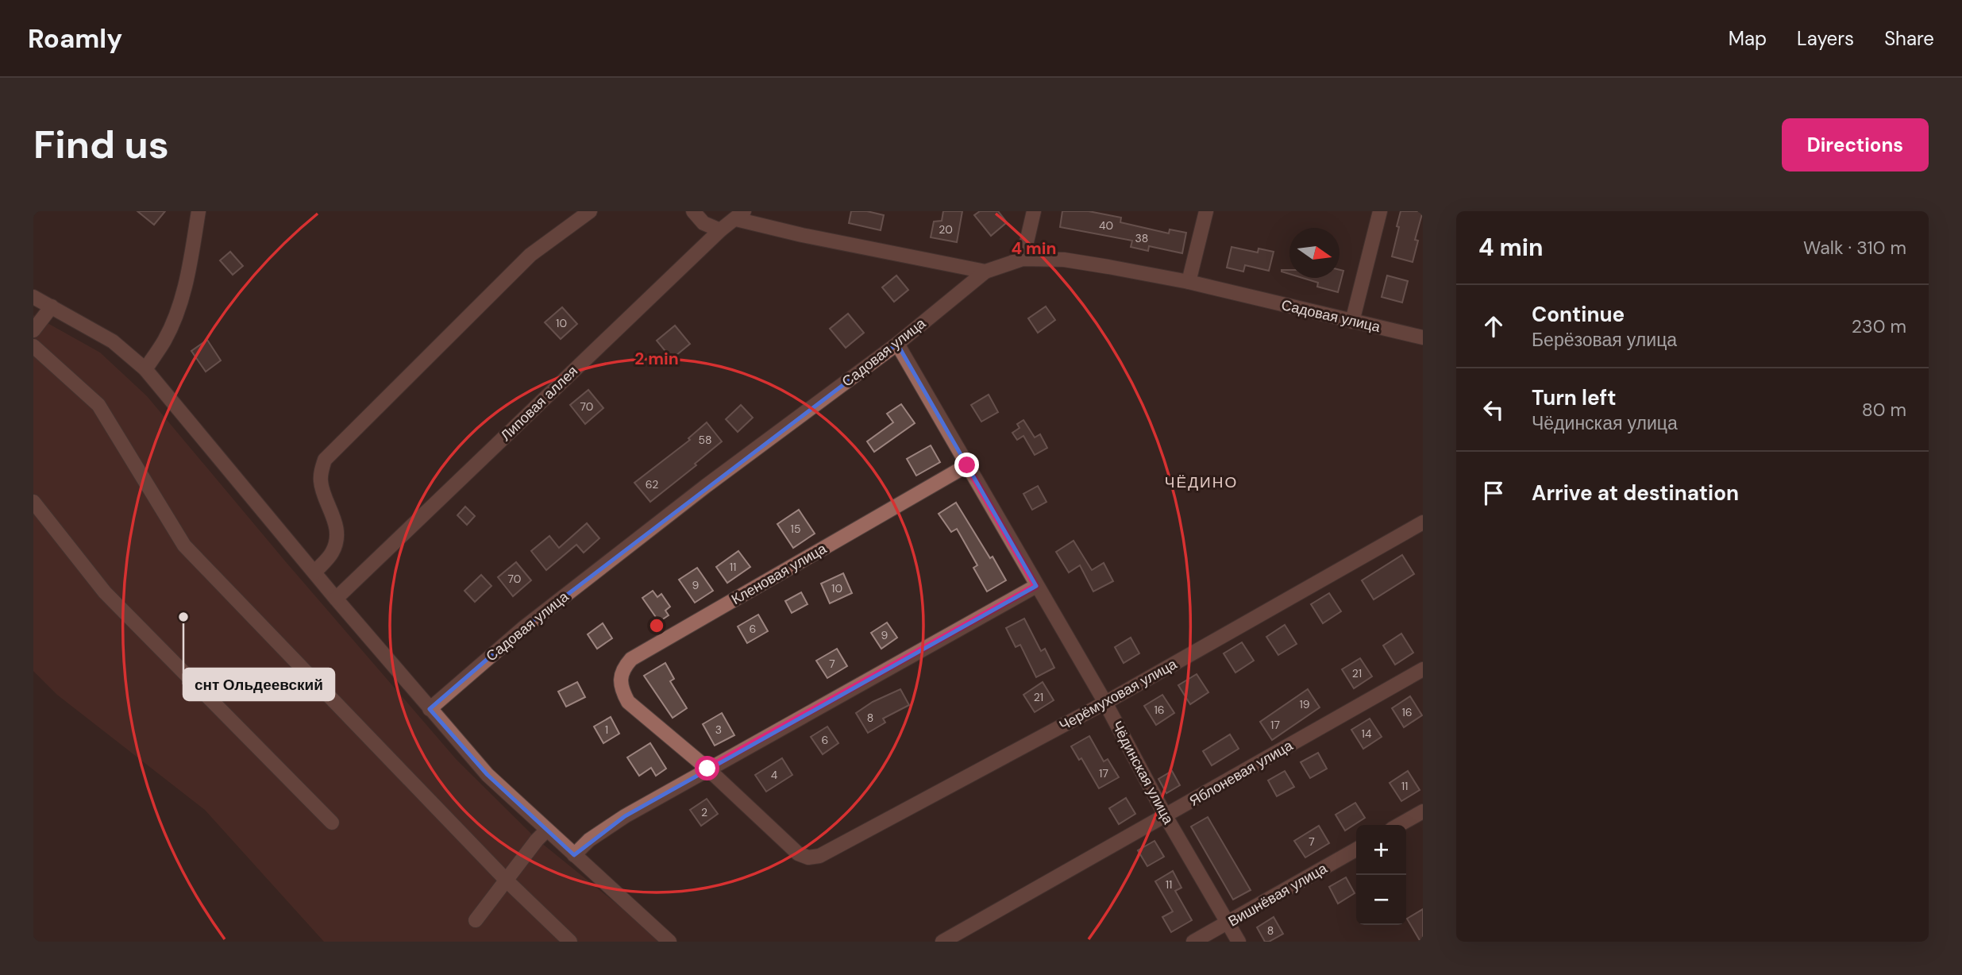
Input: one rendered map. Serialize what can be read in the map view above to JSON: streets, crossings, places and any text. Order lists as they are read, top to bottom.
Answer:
{
  "streets": {
    "street": [
      "Садовая улица",
      "Липовая аллея",
      "Кленовая улица",
      "Черёмуховая улица",
      "Чёдинская улица",
      "Яблоневая улица",
      "Вишнёвая улица"
    ]
  },
  "crossings": [
    ["Садовая улица", "Чёдинская улица"],
    ["Кленовая улица", "Черёмуховая улица"],
    ["Кленовая улица", "Чёдинская улица"],
    ["Черёмуховая улица", "Чёдинская улица"],
    ["Чёдинская улица", "Яблоневая улица"],
    ["Чёдинская улица", "Вишнёвая улица"]
  ],
  "districts": ["ЧЁДИНО"],
  "places": ["снт Ольдеевский"],
  "house_numbers": [
    "40",
    "20",
    "38",
    "10",
    "70",
    "58",
    "62",
    "15",
    "11",
    "70",
    "9",
    "10",
    "6",
    "9",
    "7",
    "21",
    "21",
    "19",
    "16",
    "16",
    "8",
    "17",
    "1",
    "3",
    "14",
    "6",
    "17",
    "4",
    "11",
    "2",
    "7",
    "11",
    "8"
  ],
  "north": "right",
  "page": {
    "header": "Roamly",
    "nav": ["Map", "Layers", "Share"],
    "buttons": "Directions",
    "title": "Find us",
    "heading": ["4 min", "Walk · 310 m"],
    "list": [
      ["Continue", "Берёзовая улица", "230 m"],
      ["Turn left", "Чёдинская улица", "80 m"],
      "Arrive at destination"
    ],
    "map_buttons": ["+", "−"]
  },
  "rings": ["4 min", "2 min"]
}
